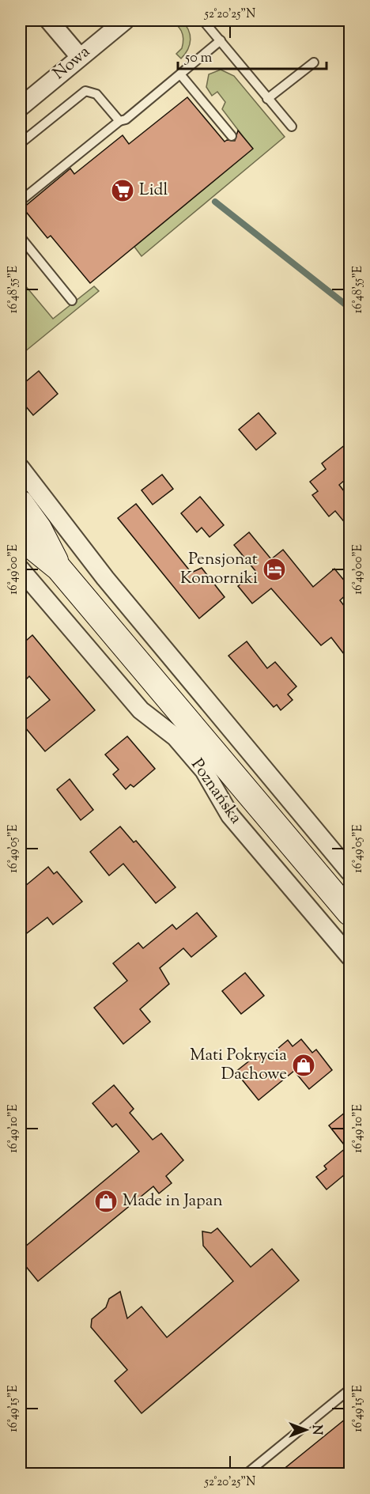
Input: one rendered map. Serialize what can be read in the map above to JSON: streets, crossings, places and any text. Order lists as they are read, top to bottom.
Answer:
{
  "streets": {
    "main road": ["Poznańska"],
    "street": ["Nowa"]
  },
  "places": {
    "supermarket": ["Lidl"],
    "hotel": ["Pensjonat Komorniki"],
    "shop": ["Mati Pokrycia Dachowe", "Made in Japan"]
  },
  "scale_bar": "50 m",
  "north": "right",
  "coordinates": [
    "52°20'25\"N",
    "16°48'55\"E",
    "16°49'00\"E",
    "16°49'05\"E",
    "16°49'10\"E",
    "16°49'15\"E"
  ]
}
